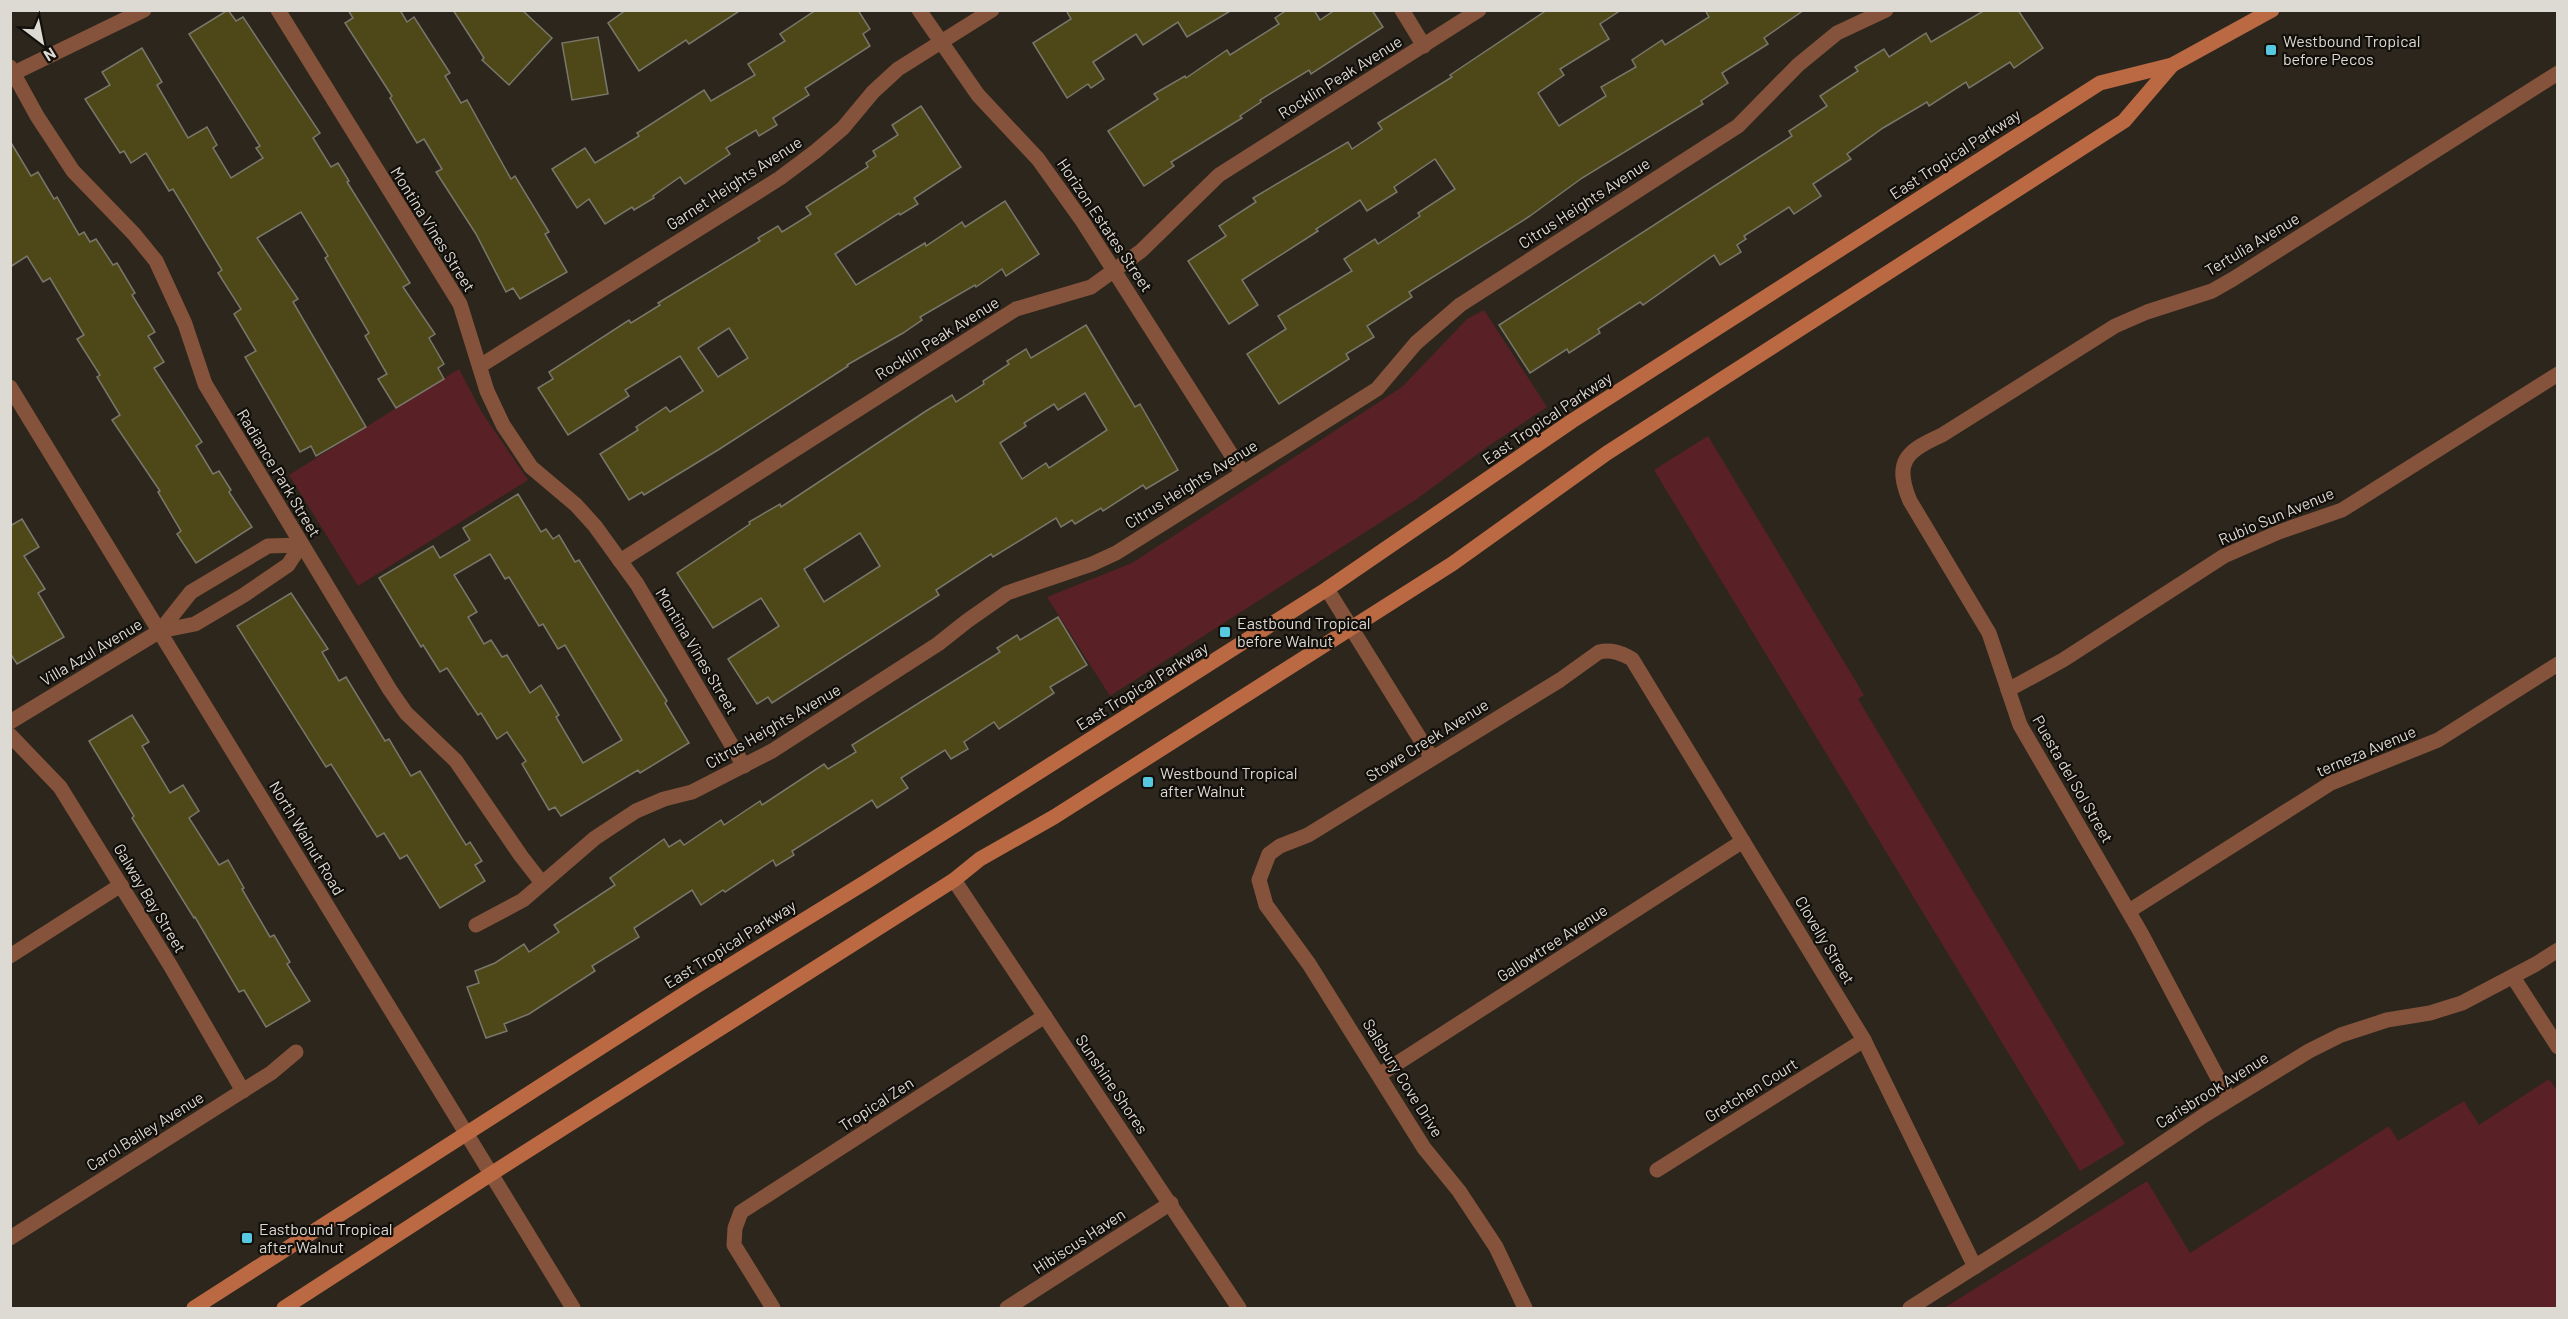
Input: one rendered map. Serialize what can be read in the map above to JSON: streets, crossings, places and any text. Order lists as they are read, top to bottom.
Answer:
{
  "streets": {
    "main road": ["East Tropical Parkway"],
    "street": [
      "Rocklin Peak Avenue",
      "Garnet Heights Avenue",
      "Citrus Heights Avenue",
      "Horizon Estates Street",
      "Montina Vines Street",
      "Tertulia Avenue",
      "Radiance Park Street",
      "Rubio Sun Avenue",
      "Villa Azul Avenue",
      "Stowe Creek Avenue",
      "terneza Avenue",
      "Puesta del Sol Street",
      "North Walnut Road",
      "Galway Bay Street",
      "Clovelly Street",
      "Gallowtree Avenue",
      "Salsbury Cove Drive",
      "Sunshine Shores",
      "Gretchen Court",
      "Carisbrook Avenue",
      "Tropical Zen",
      "Carol Bailey Avenue",
      "Hibiscus Haven"
    ]
  },
  "crossings": [
    ["Rocklin Peak Avenue", "Horizon Estates Street"],
    ["Rocklin Peak Avenue", "Montina Vines Street"],
    ["East Tropical Parkway", "North Walnut Road"],
    ["East Tropical Parkway", "Sunshine Shores"],
    ["Garnet Heights Avenue", "Horizon Estates Street"],
    ["Garnet Heights Avenue", "Montina Vines Street"],
    ["Citrus Heights Avenue", "Horizon Estates Street"],
    ["Citrus Heights Avenue", "Montina Vines Street"],
    ["Citrus Heights Avenue", "Radiance Park Street"],
    ["Tertulia Avenue", "Puesta del Sol Street"],
    ["Radiance Park Street", "Villa Azul Avenue"],
    ["Rubio Sun Avenue", "Puesta del Sol Street"],
    ["Villa Azul Avenue", "North Walnut Road"],
    ["Stowe Creek Avenue", "Clovelly Street"],
    ["Stowe Creek Avenue", "Salsbury Cove Drive"],
    ["terneza Avenue", "Puesta del Sol Street"],
    ["Puesta del Sol Street", "Carisbrook Avenue"],
    ["Galway Bay Street", "Carol Bailey Avenue"],
    ["Clovelly Street", "Gallowtree Avenue"],
    ["Clovelly Street", "Gretchen Court"],
    ["Clovelly Street", "Carisbrook Avenue"],
    ["Gallowtree Avenue", "Salsbury Cove Drive"],
    ["Sunshine Shores", "Tropical Zen"],
    ["Sunshine Shores", "Hibiscus Haven"]
  ],
  "places": {
    "transit": [
      "Westbound Tropical before Pecos",
      "Eastbound Tropical before Walnut",
      "Westbound Tropical after Walnut",
      "Eastbound Tropical after Walnut"
    ]
  },
  "north": "bottom right"
}
